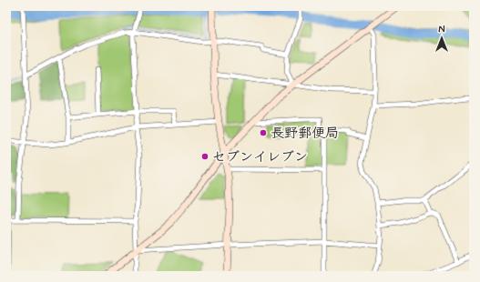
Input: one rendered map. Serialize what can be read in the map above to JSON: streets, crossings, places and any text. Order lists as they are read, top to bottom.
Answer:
{
  "places": ["長野郵便局", "セブンイレブン"],
  "north": "top"
}
